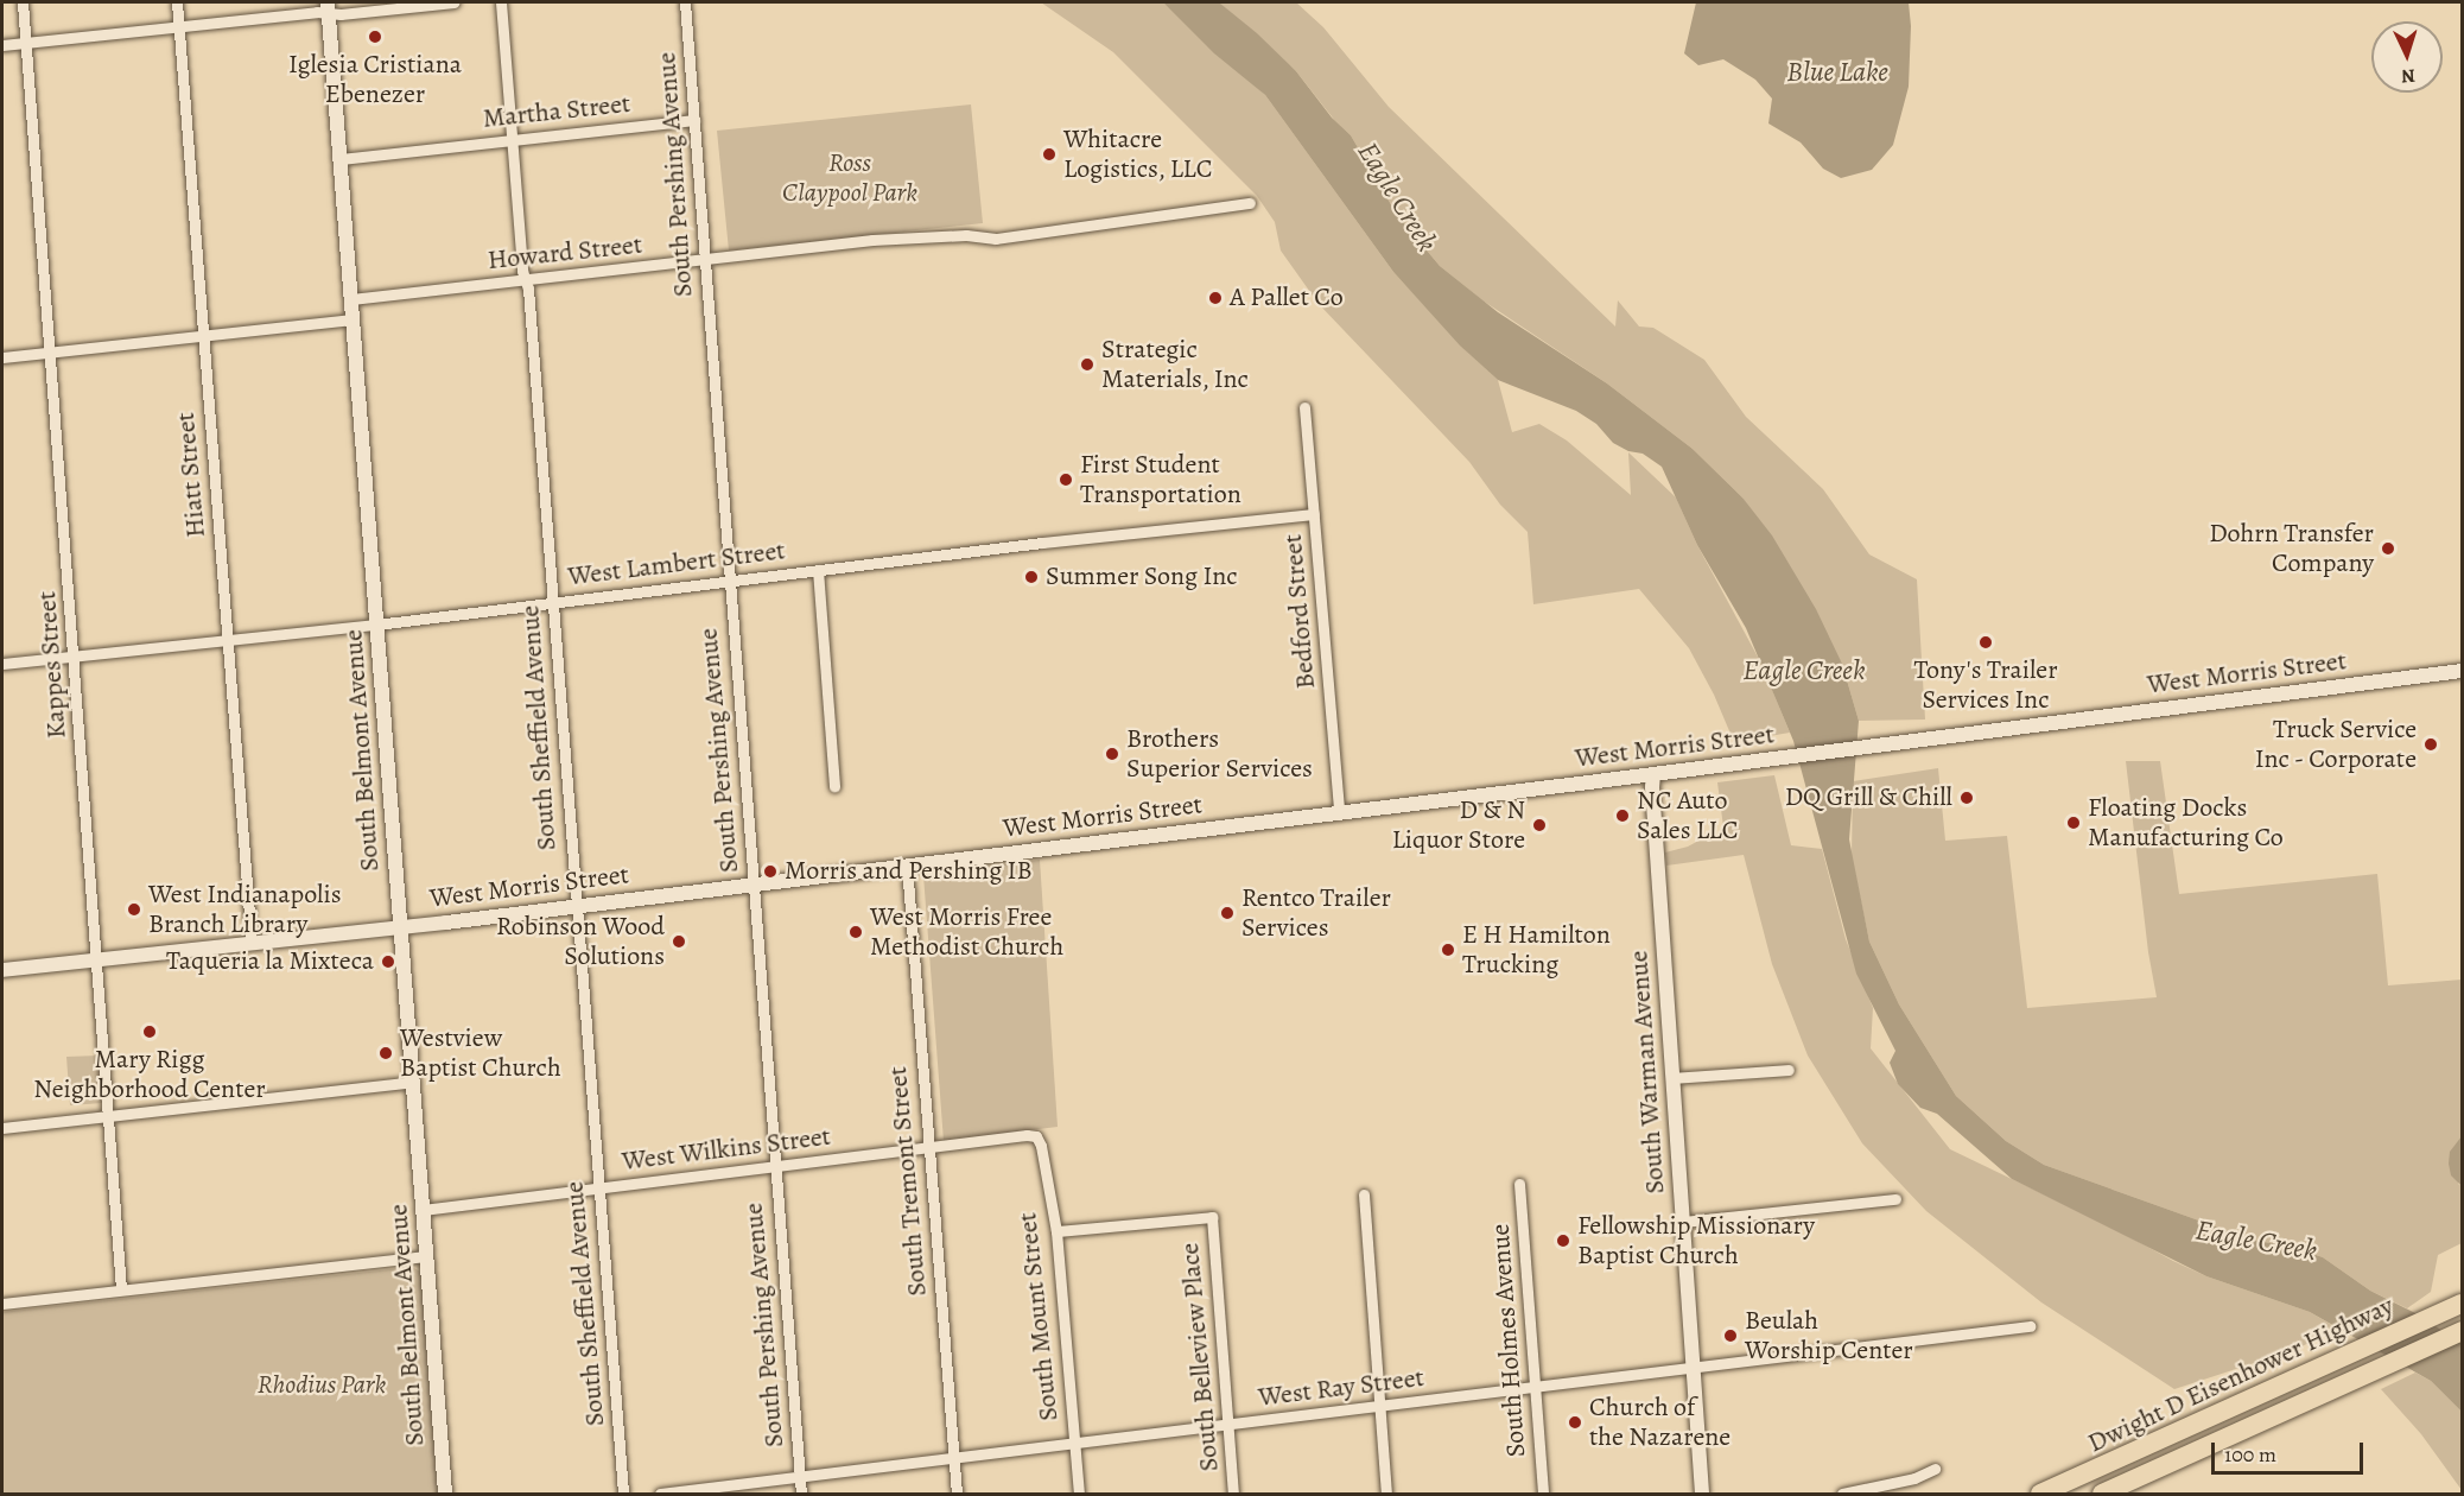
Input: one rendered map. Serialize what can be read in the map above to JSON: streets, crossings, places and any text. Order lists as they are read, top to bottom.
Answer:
{
  "streets": {
    "highway": ["Dwight D Eisenhower Highway"],
    "main road": ["West Morris Street", "South Belmont Avenue", "South Warman Avenue"],
    "street": [
      "Martha Street",
      "South Pershing Avenue",
      "Howard Street",
      "Hiatt Street",
      "West Lambert Street",
      "Bedford Street",
      "Kappes Street",
      "South Sheffield Avenue",
      "West Wilkins Street",
      "South Tremont Street",
      "South Mount Street",
      "South Holmes Avenue",
      "South Belleview Place",
      "West Ray Street"
    ]
  },
  "crossings": [
    ["Martha Street", "South Pershing Avenue"],
    ["Martha Street", "South Sheffield Avenue"],
    ["Martha Street", "South Belmont Avenue"],
    ["South Pershing Avenue", "Howard Street"],
    ["South Pershing Avenue", "West Lambert Street"],
    ["South Pershing Avenue", "West Morris Street"],
    ["South Pershing Avenue", "West Wilkins Street"],
    ["South Pershing Avenue", "West Ray Street"],
    ["Howard Street", "South Sheffield Avenue"],
    ["Howard Street", "South Belmont Avenue"],
    ["Hiatt Street", "West Lambert Street"],
    ["Hiatt Street", "West Morris Street"],
    ["West Lambert Street", "Bedford Street"],
    ["West Lambert Street", "Kappes Street"],
    ["West Lambert Street", "South Sheffield Avenue"],
    ["West Lambert Street", "South Belmont Avenue"],
    ["Bedford Street", "West Morris Street"],
    ["Kappes Street", "West Morris Street"],
    ["West Morris Street", "South Sheffield Avenue"],
    ["West Morris Street", "South Belmont Avenue"],
    ["West Morris Street", "South Warman Avenue"],
    ["West Morris Street", "South Tremont Street"],
    ["South Sheffield Avenue", "West Wilkins Street"],
    ["South Belmont Avenue", "West Wilkins Street"],
    ["South Warman Avenue", "West Ray Street"],
    ["West Wilkins Street", "South Tremont Street"],
    ["West Wilkins Street", "South Mount Street"],
    ["South Tremont Street", "West Ray Street"],
    ["South Mount Street", "South Belleview Place"],
    ["South Mount Street", "West Ray Street"],
    ["South Holmes Avenue", "West Ray Street"],
    ["South Belleview Place", "West Ray Street"]
  ],
  "water": ["Blue Lake", "Eagle Creek"],
  "parks": ["Ross Claypool Park", "Rhodius Park"],
  "places": [
    "Iglesia Cristiana Ebenezer",
    "Whitacre Logistics, LLC",
    "A Pallet Co",
    "Strategic Materials, Inc",
    "First Student Transportation",
    "Dohrn Transfer Company",
    "Summer Song Inc",
    "Tony's Trailer Services Inc",
    "Truck Service Inc - Corporate",
    "Brothers Superior Services",
    "DQ Grill & Chill",
    "NC Auto Sales LLC",
    "Floating Docks Manufacturing Co",
    "D & N Liquor Store",
    "Morris and Pershing IB",
    "West Indianapolis Branch Library",
    "Rentco Trailer Services",
    "West Morris Free Methodist Church",
    "Robinson Wood Solutions",
    "E H Hamilton Trucking",
    "Taqueria la Mixteca",
    "Mary Rigg Neighborhood Center",
    "Westview Baptist Church",
    "Fellowship Missionary Baptist Church",
    "Beulah Worship Center",
    "Church of the Nazarene"
  ],
  "scale_bar": "100 m",
  "north": "bottom"
}
